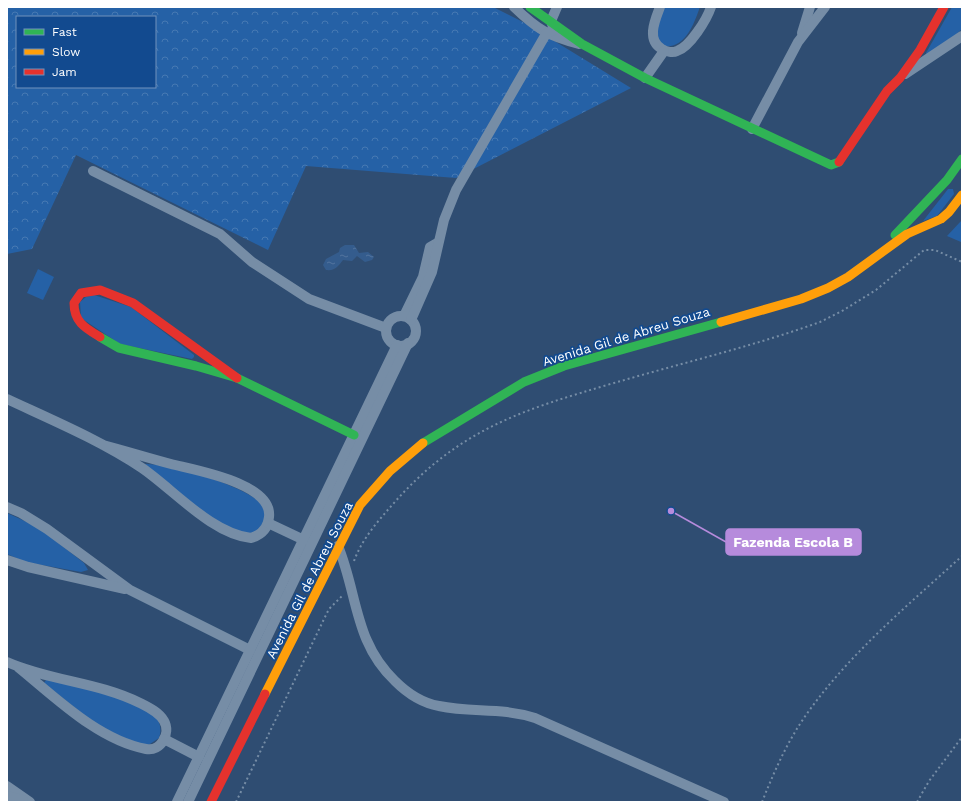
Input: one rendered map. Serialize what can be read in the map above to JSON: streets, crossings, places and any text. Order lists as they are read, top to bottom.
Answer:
{
  "streets": {
    "street": ["Avenida Gil de Abreu Souza"]
  },
  "places": ["Fazenda Escola B"],
  "legend": ["Fast", "Slow", "Jam"]
}
